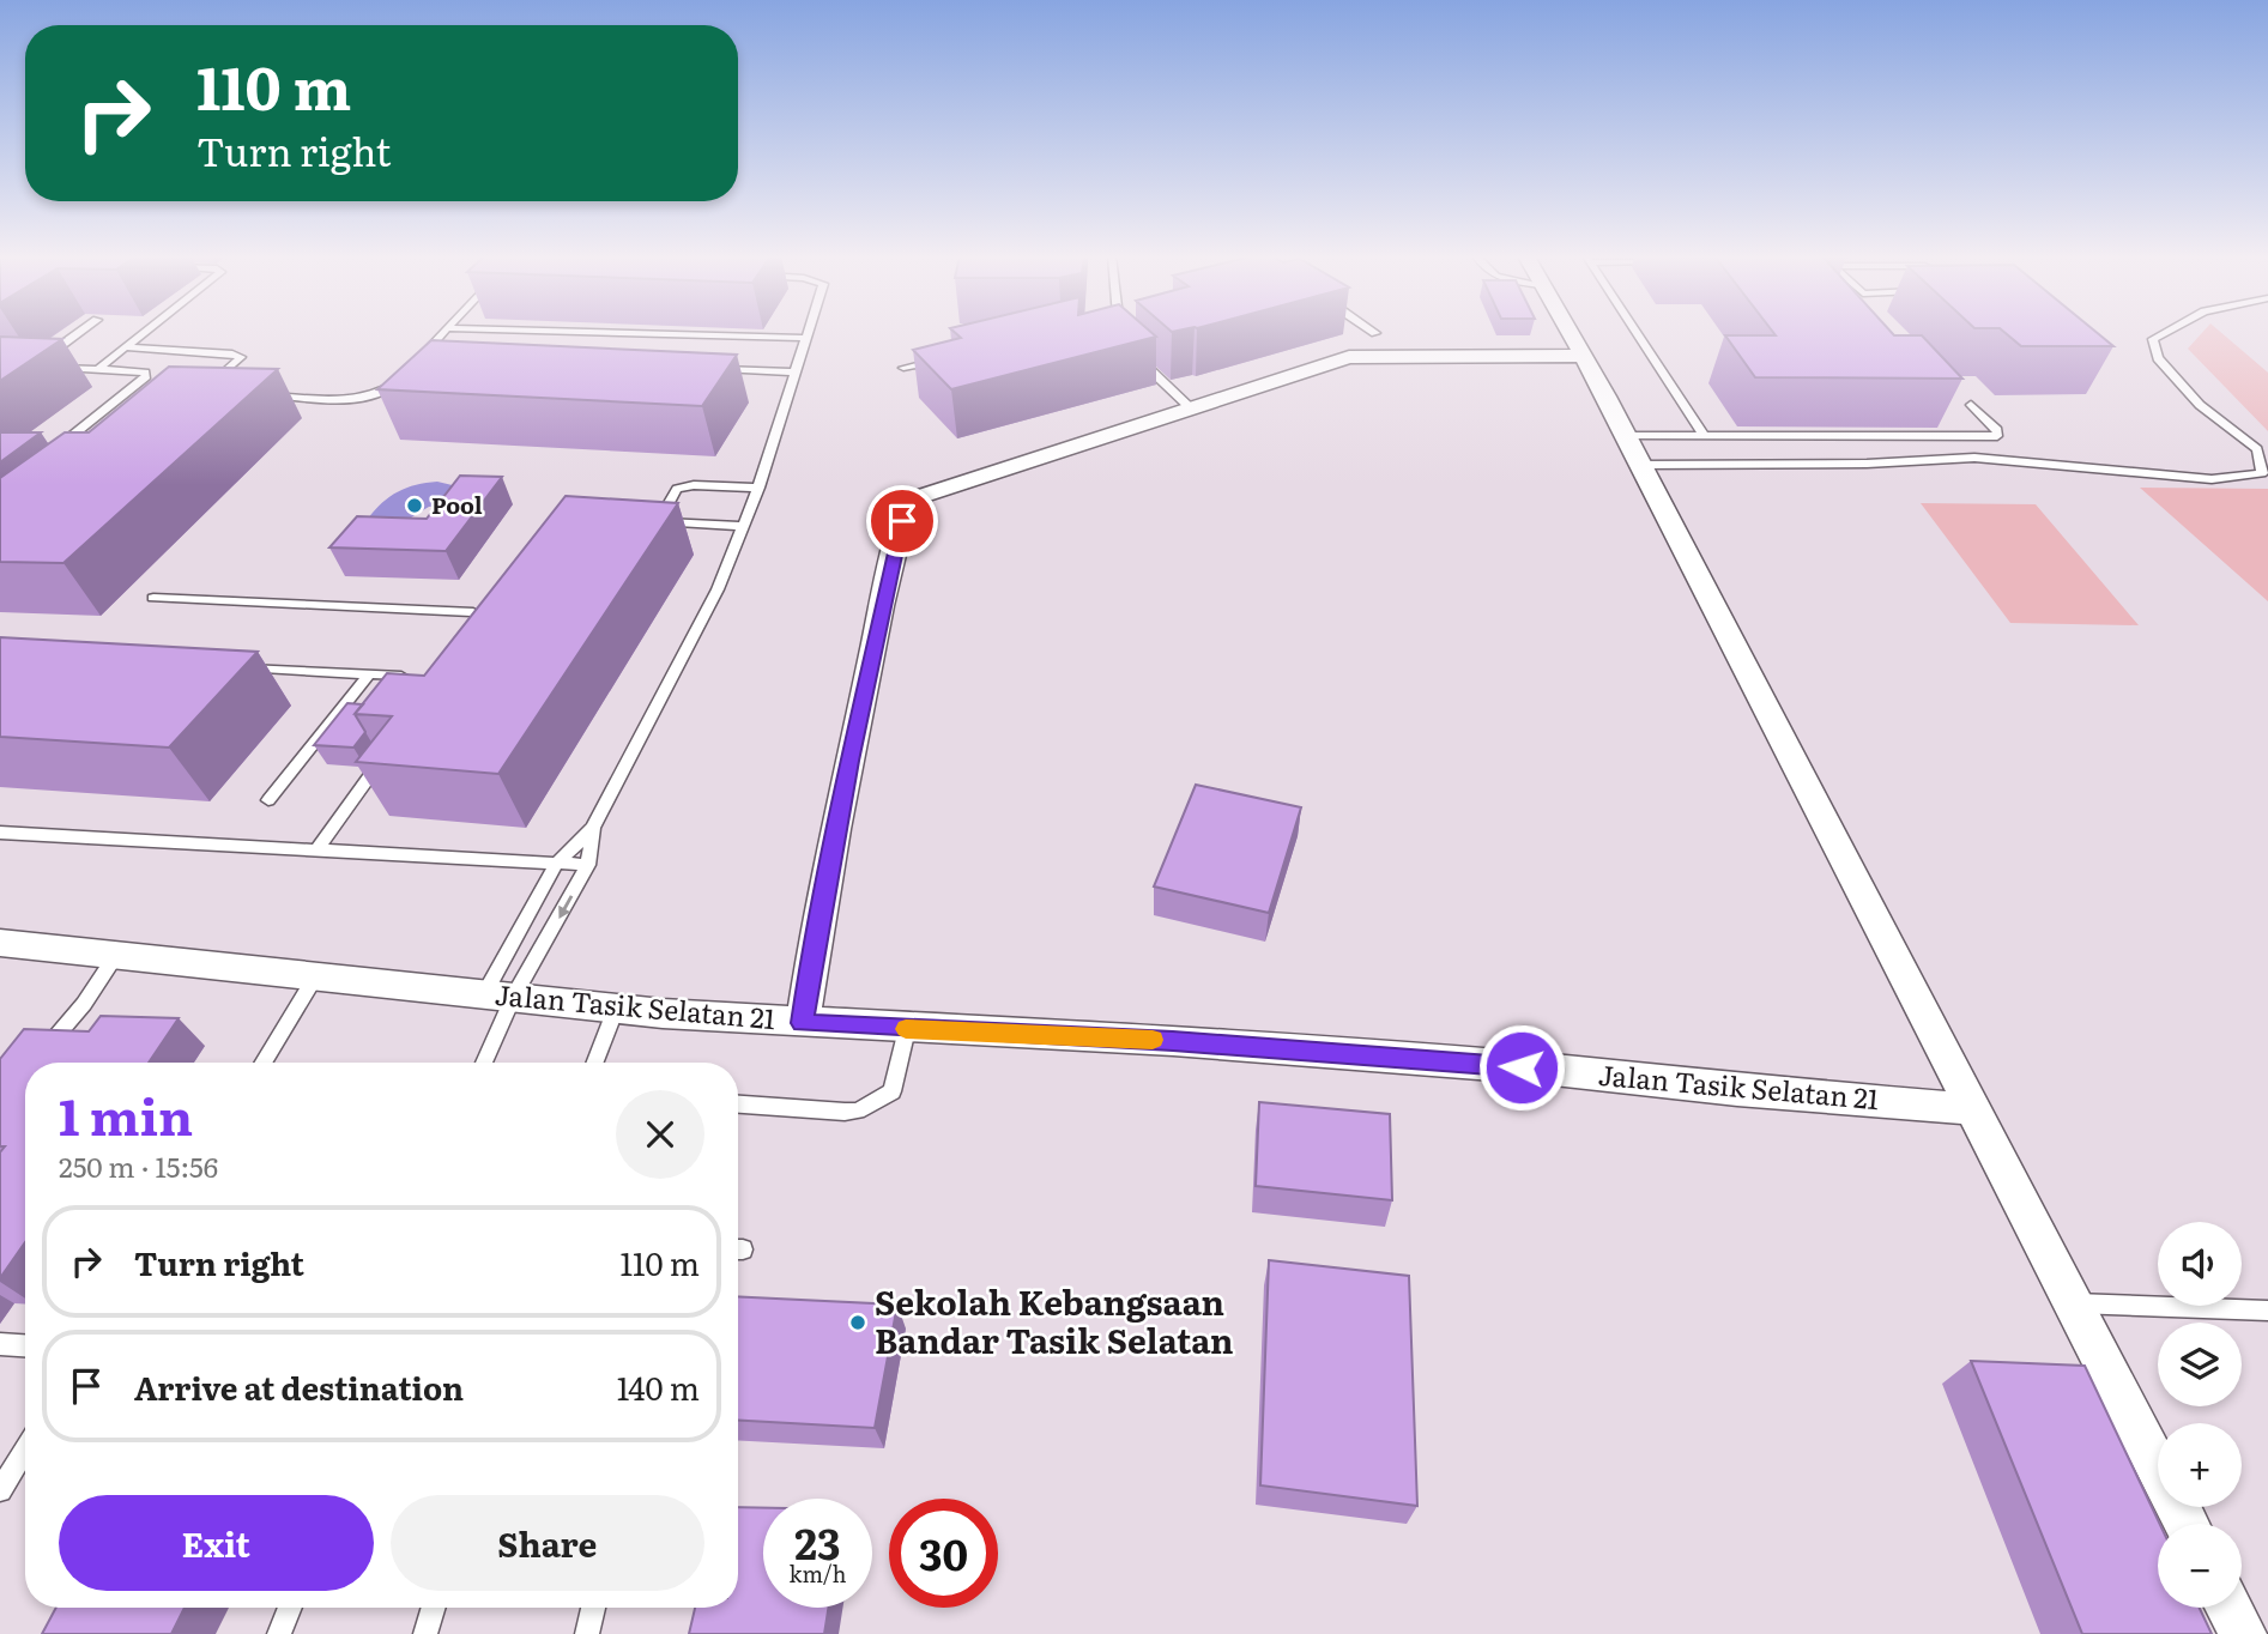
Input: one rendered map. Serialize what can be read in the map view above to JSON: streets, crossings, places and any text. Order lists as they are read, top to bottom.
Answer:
{
  "streets": {
    "street": ["Jalan Tasik Selatan 21"]
  },
  "places": ["Pool", "Sekolah Kebangsaan Bandar Tasik Selatan"],
  "page": {
    "turn": ["110 m", "Turn right"],
    "heading": ["1 min", "250 m · 15:56"],
    "list": [
      {
        "name": "Turn right",
        "value": "110 m"
      },
      {
        "name": "Arrive at destination",
        "value": "140 m"
      }
    ],
    "map_buttons": ["+", "−"],
    "buttons": ["Exit", "Share"],
    "speed": "23 km/h",
    "limit": "30"
  }
}
